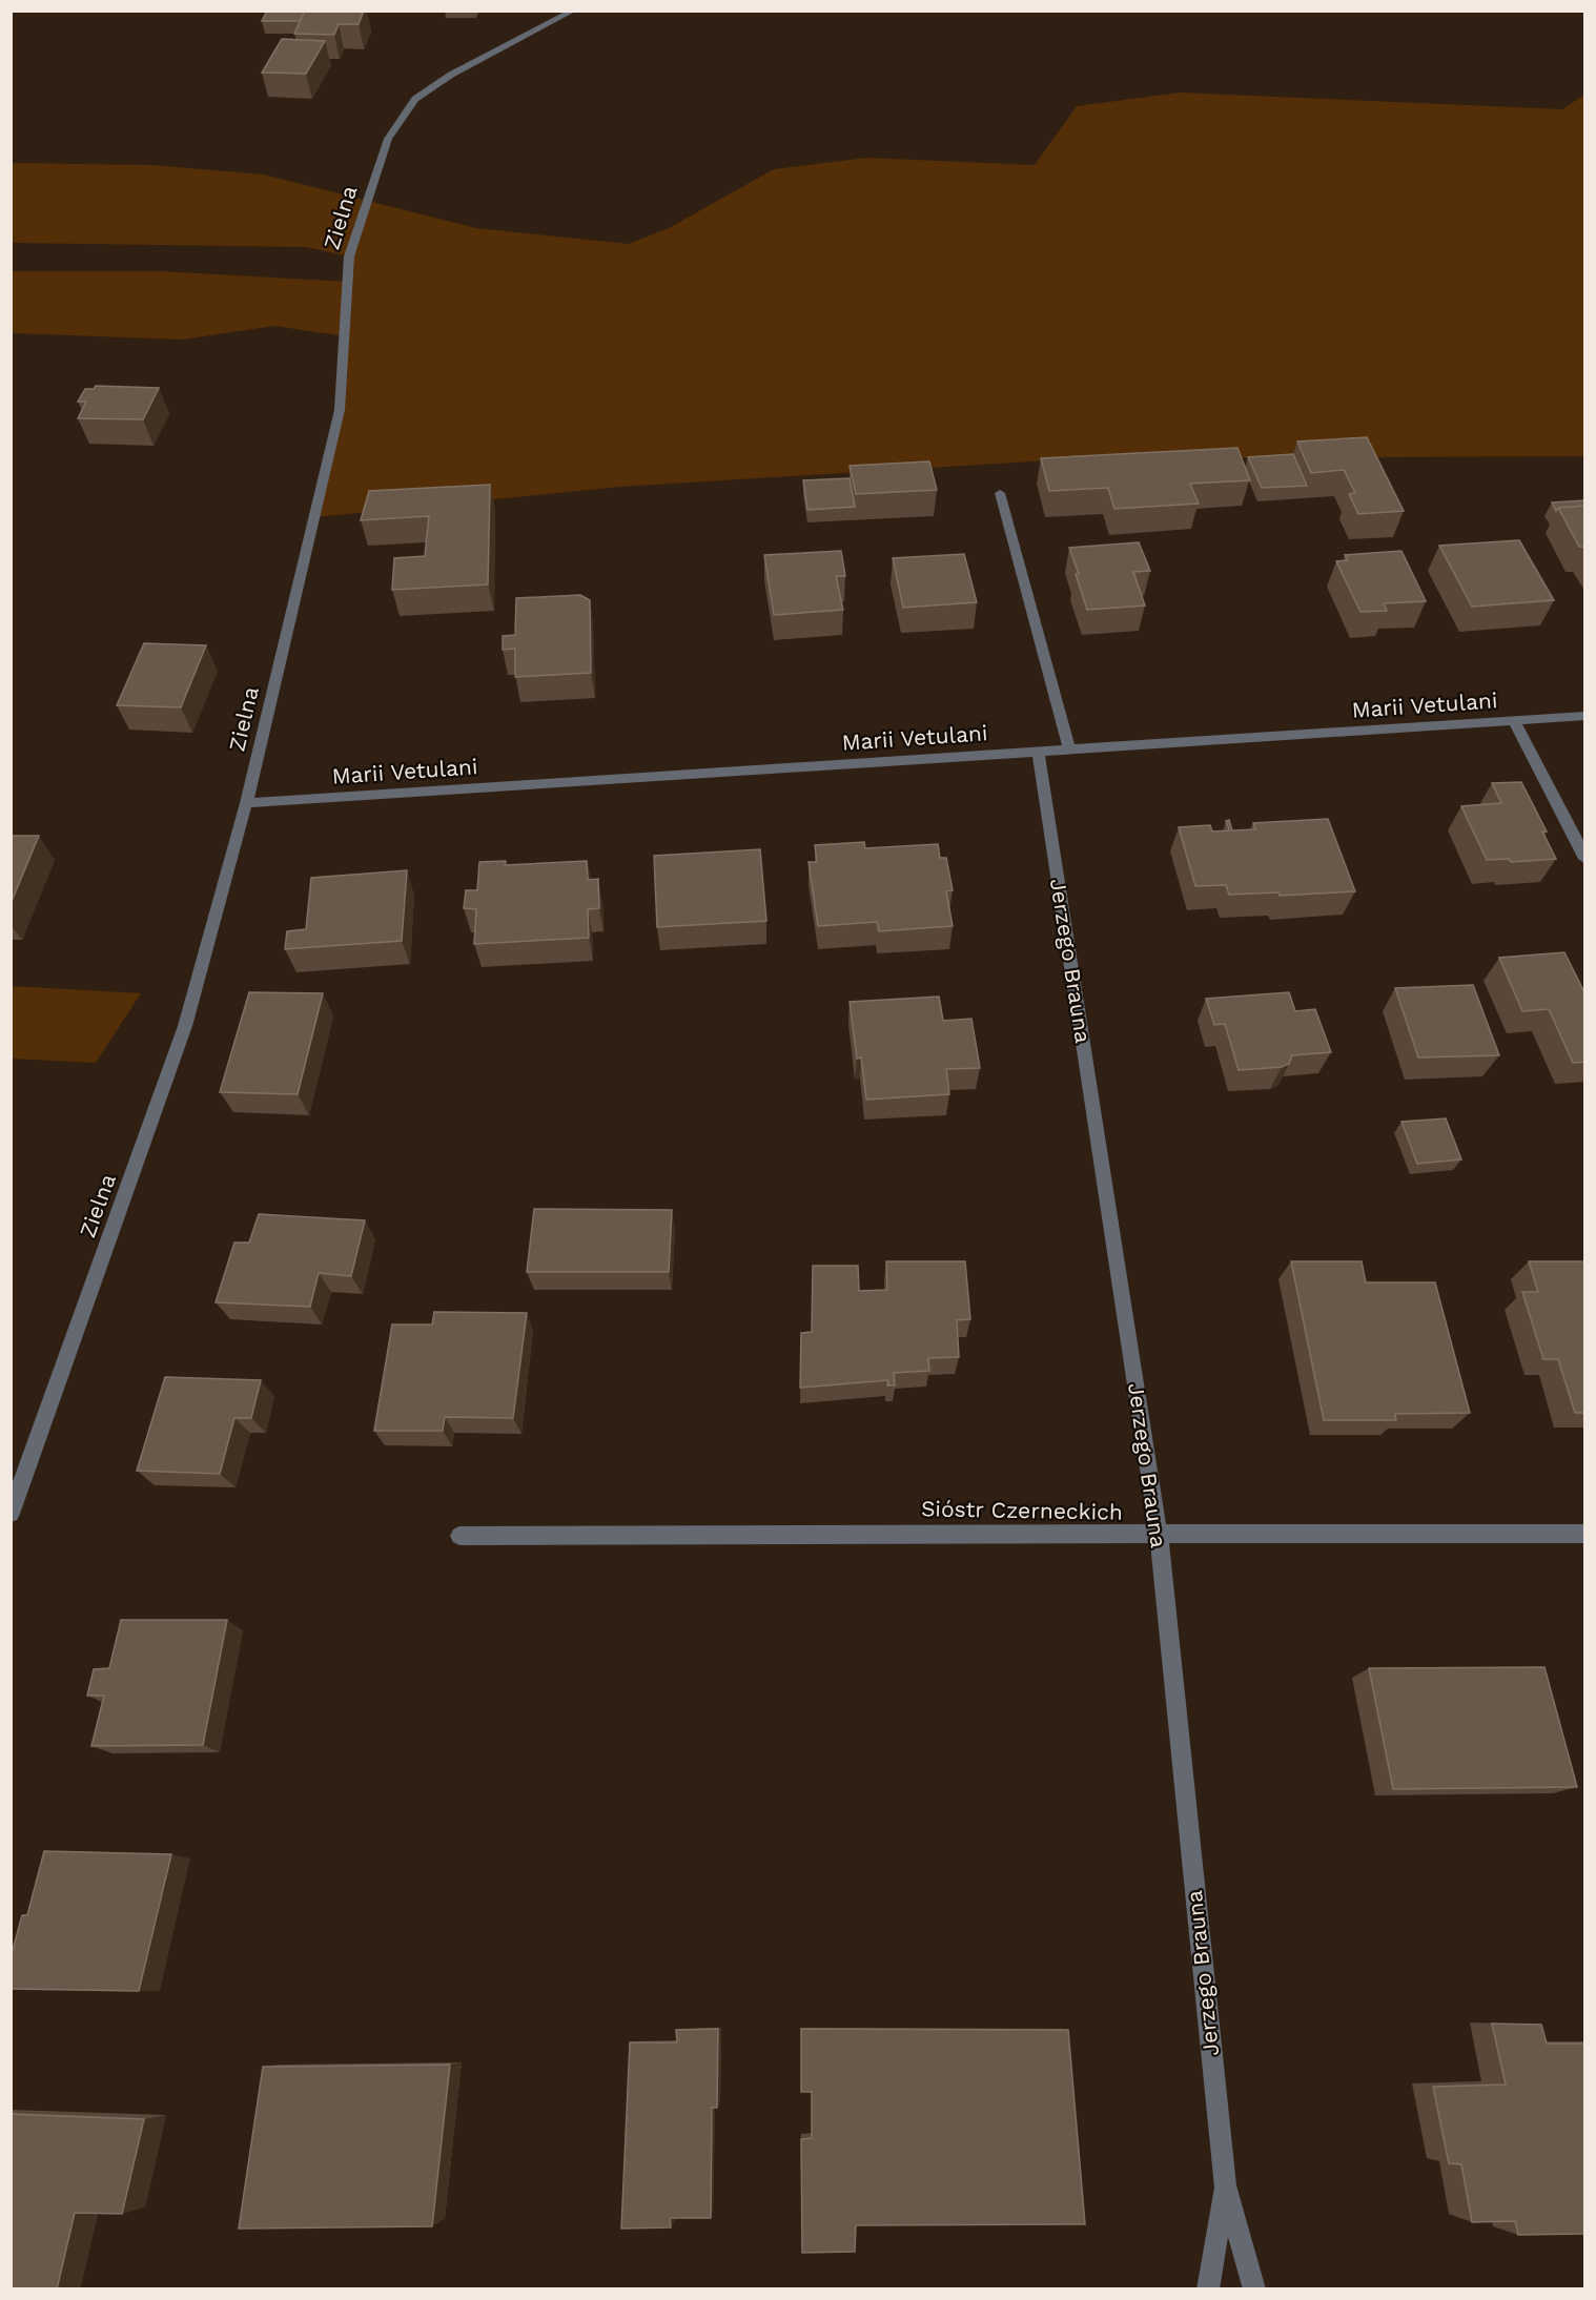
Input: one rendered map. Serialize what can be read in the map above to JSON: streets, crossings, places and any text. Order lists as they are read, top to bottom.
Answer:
{
  "streets": {
    "street": [
      "Zielna",
      "Marii Vetulani",
      "Jerzego Brauna",
      "Sióstr Czerneckich"
    ]
  },
  "crossings": [
    ["Zielna", "Marii Vetulani"],
    ["Marii Vetulani", "Jerzego Brauna"],
    ["Jerzego Brauna", "Sióstr Czerneckich"]
  ]
}
